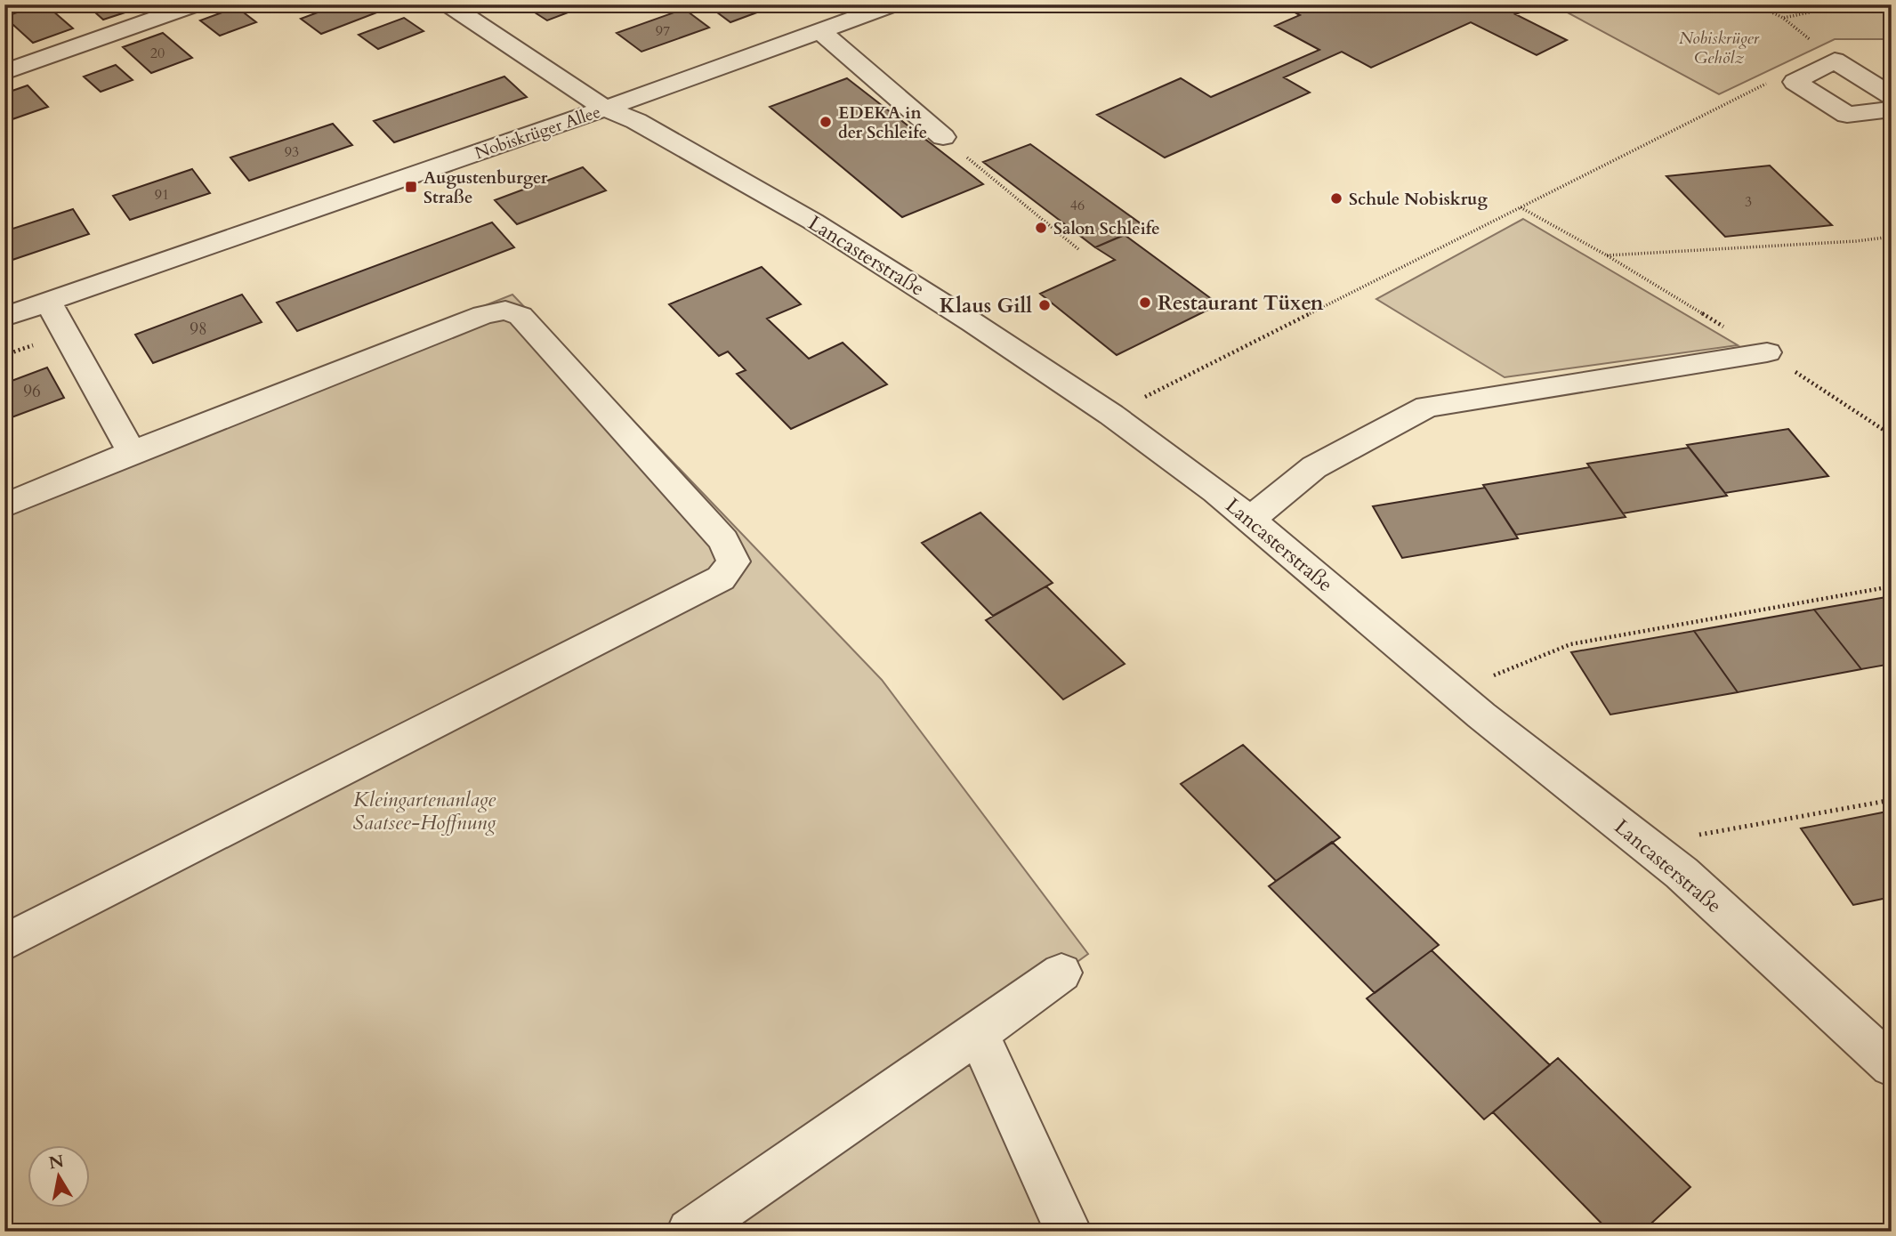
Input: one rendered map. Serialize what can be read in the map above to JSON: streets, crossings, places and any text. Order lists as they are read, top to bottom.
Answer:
{
  "streets": {
    "street": ["Nobiskrüger Allee", "Lancasterstraße"]
  },
  "crossings": [
    ["Nobiskrüger Allee", "Lancasterstraße"]
  ],
  "parks": ["Nobiskrüger Gehölz", "Kleingartenanlage Saatsee-Hoffnung"],
  "places": {
    "other": [
      "EDEKA in der Schleife",
      "Schule Nobiskrug",
      "Salon Schleife",
      "Restaurant Tüxen",
      "Klaus Gill"
    ],
    "transit": ["Augustenburger Straße"]
  },
  "house_numbers": [
    "97",
    "20",
    "93",
    "91",
    "3",
    "46",
    "98",
    "96"
  ],
  "north": "top"
}
